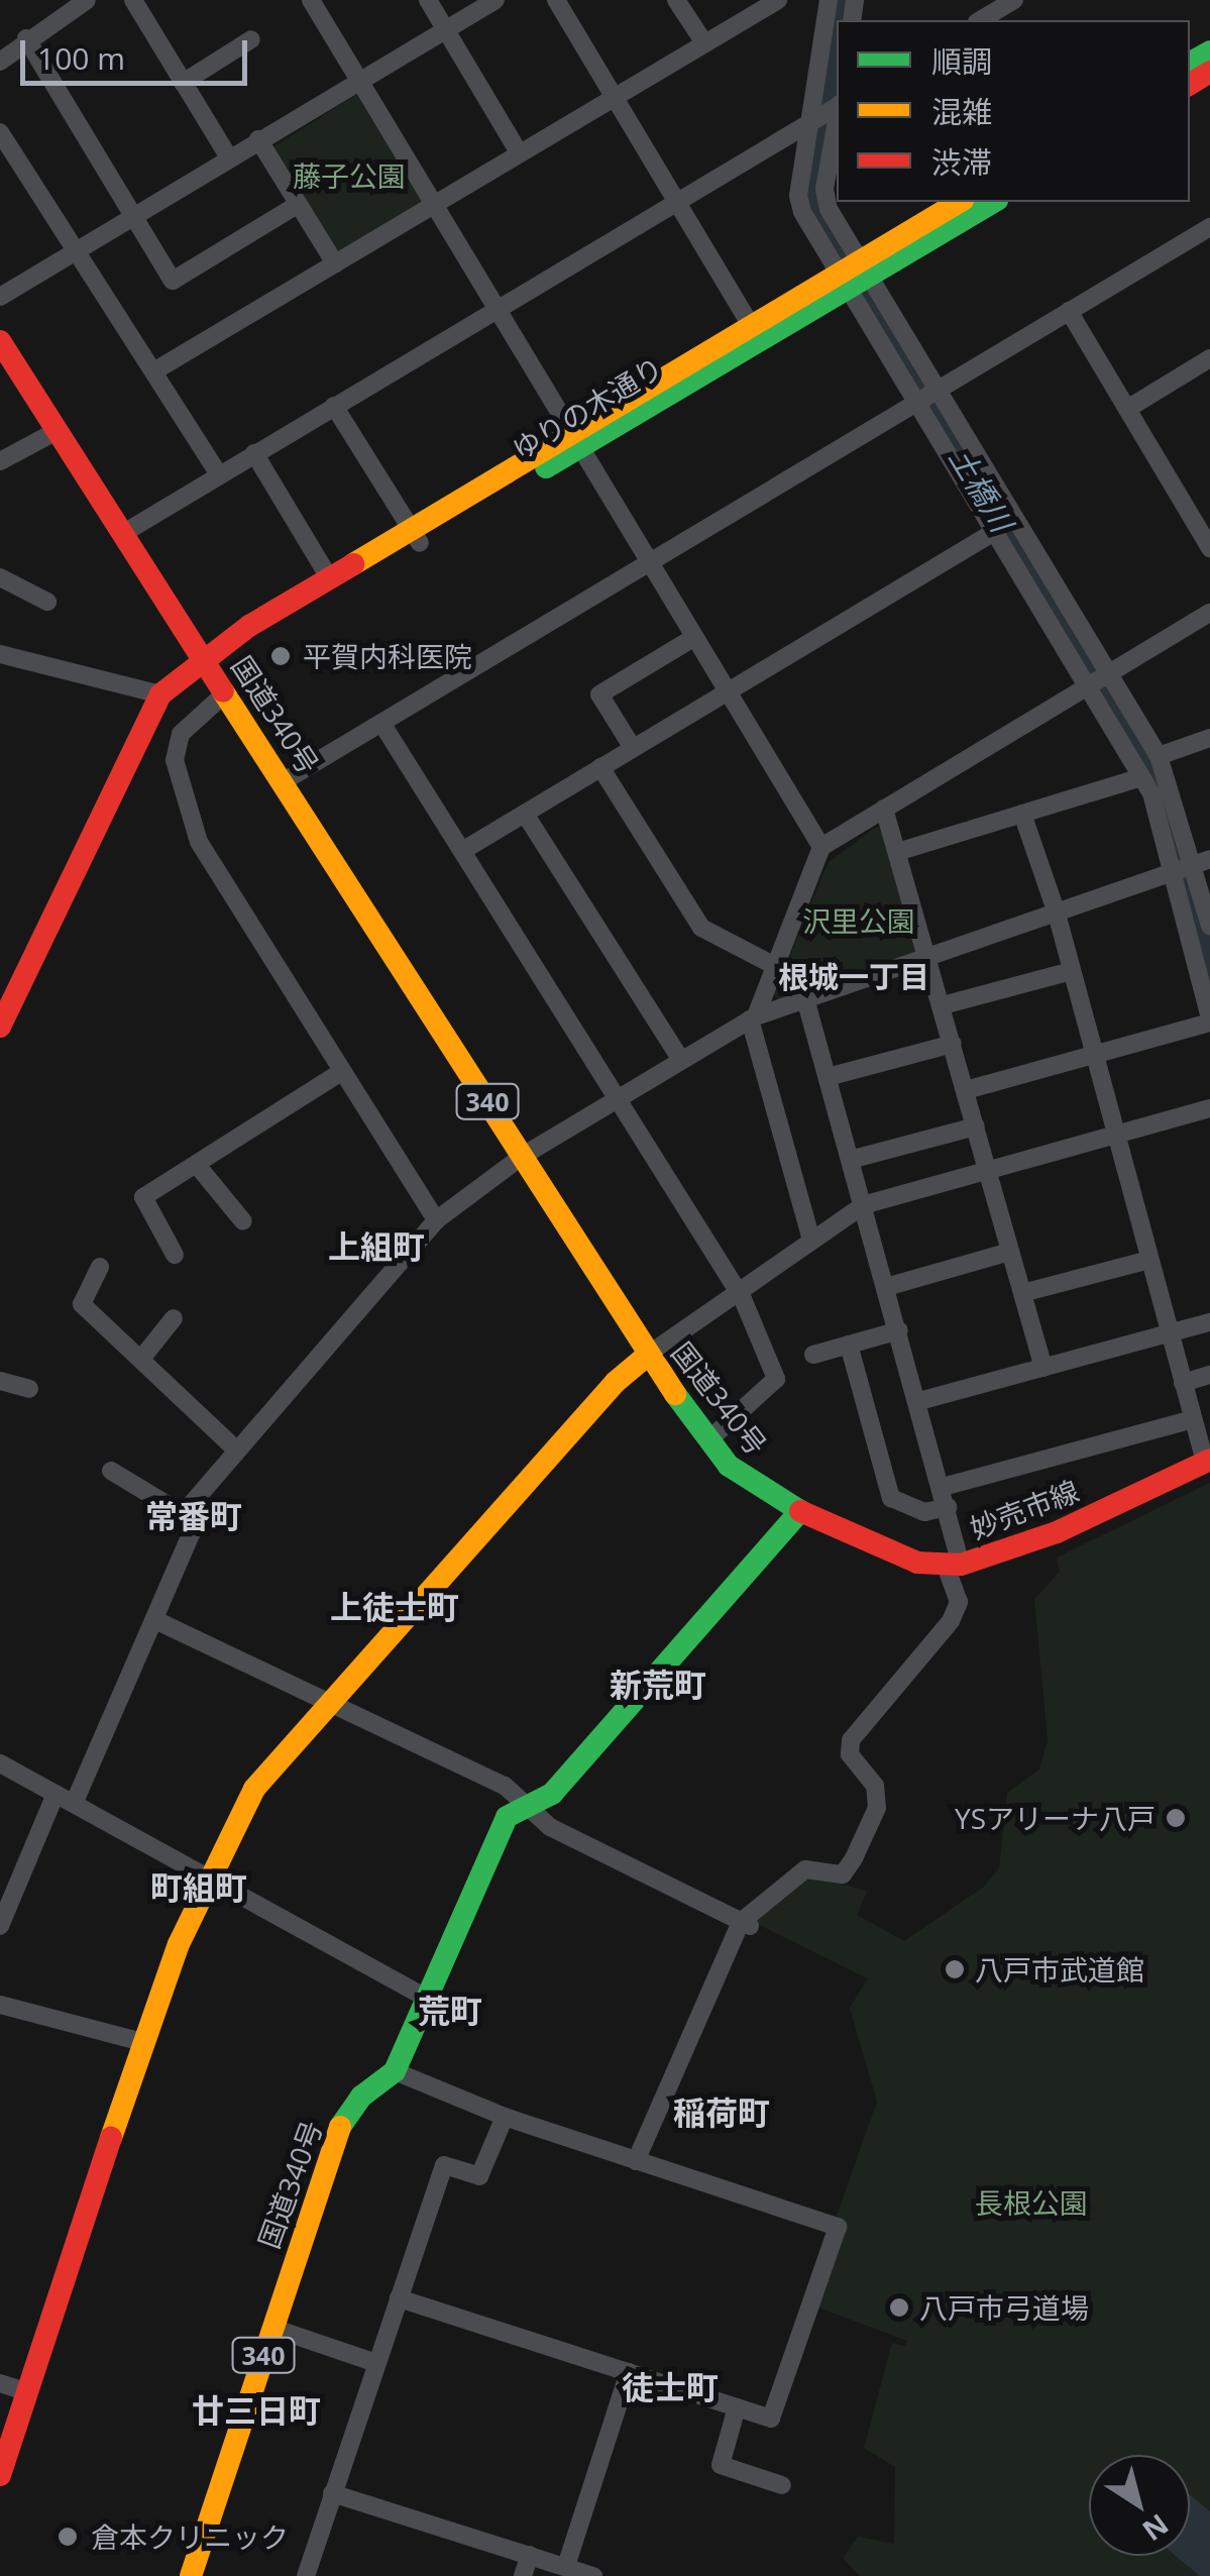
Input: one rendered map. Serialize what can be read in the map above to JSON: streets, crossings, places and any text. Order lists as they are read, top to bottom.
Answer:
{
  "streets": {
    "main road": [
      "ゆりの木通り",
      "国道340号",
      "340",
      "妙売市線"
    ]
  },
  "crossings": [
    ["ゆりの木通り", "国道340号"],
    ["国道340号", "妙売市線"]
  ],
  "districts": [
    "根城一丁目",
    "上組町",
    "常番町",
    "上徒士町",
    "新荒町",
    "町組町",
    "荒町",
    "稲荷町",
    "徒士町",
    "廿三日町"
  ],
  "water": ["土橋川"],
  "parks": ["藤子公園", "沢里公園", "長根公園"],
  "places": [
    "平賀内科医院",
    "YSアリーナ八戸",
    "八戸市武道館",
    "八戸市弓道場",
    "倉本クリニック"
  ],
  "legend": ["順調", "混雑", "渋滞"],
  "scale_bar": "100 m",
  "north": "bottom right"
}
